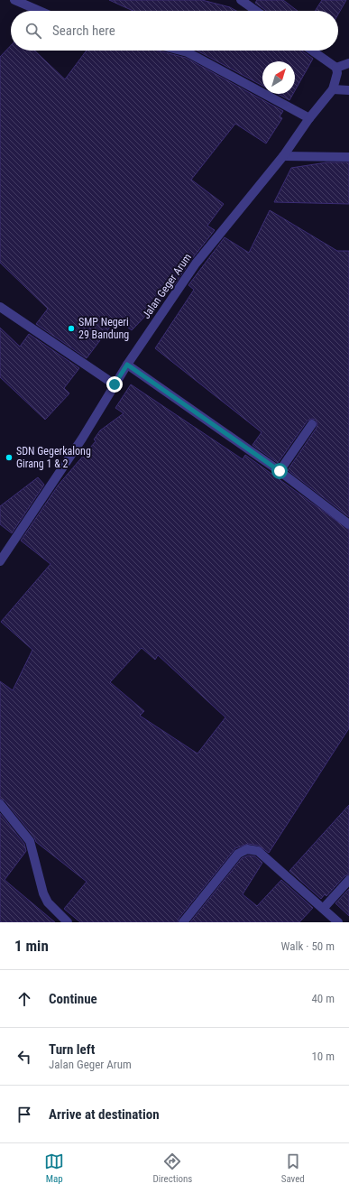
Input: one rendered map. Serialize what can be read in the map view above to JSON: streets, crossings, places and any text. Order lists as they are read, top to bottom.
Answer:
{
  "streets": {
    "street": ["Jalan Geger Arum"]
  },
  "places": ["SMP Negeri 29 Bandung", "SDN Gegerkalong Girang 1 & 2"],
  "north": "top right",
  "page": {
    "search": "Search here",
    "heading": ["1 min", "Walk · 50 m"],
    "list": [
      ["Continue", "40 m"],
      ["Turn left", "Jalan Geger Arum", "10 m"],
      "Arrive at destination"
    ],
    "nav": ["Map", "Directions", "Saved"]
  }
}
